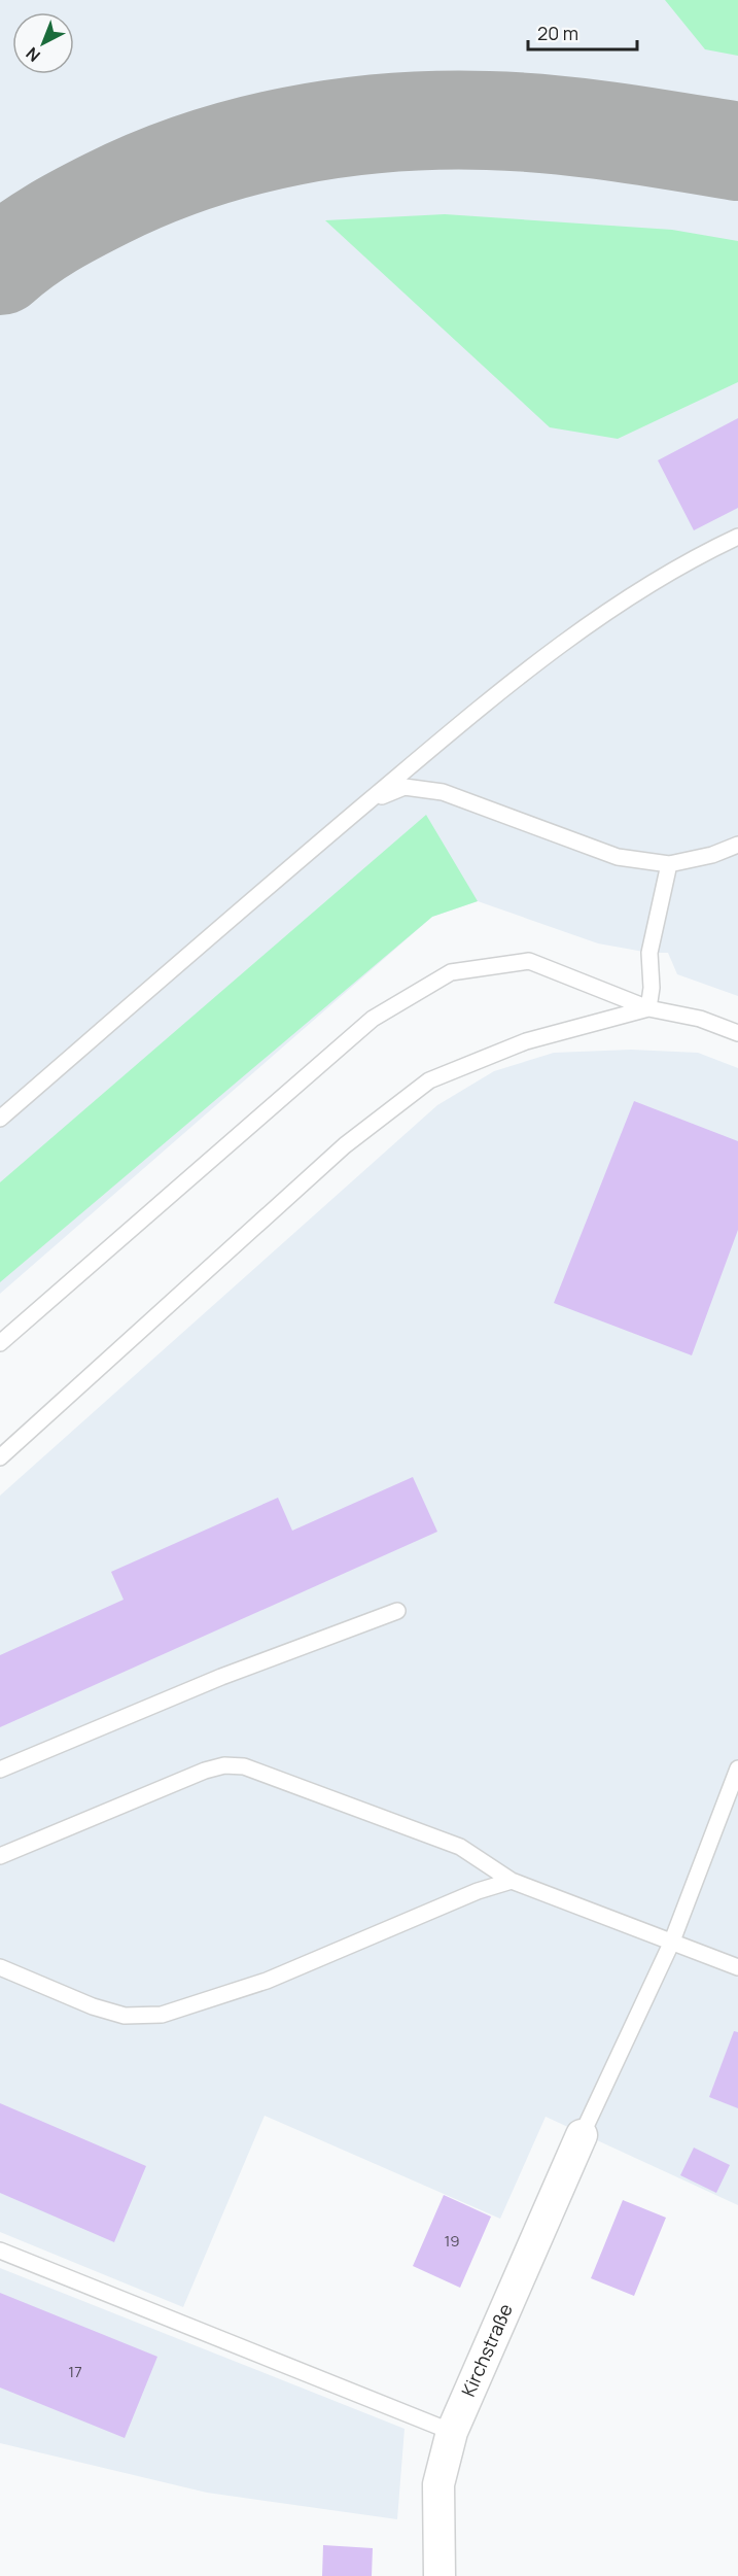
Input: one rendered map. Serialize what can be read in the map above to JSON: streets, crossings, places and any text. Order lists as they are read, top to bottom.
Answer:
{
  "streets": {
    "street": ["Kirchstraße"]
  },
  "house_numbers": ["19", "17"],
  "scale_bar": "20 m",
  "north": "bottom left"
}
